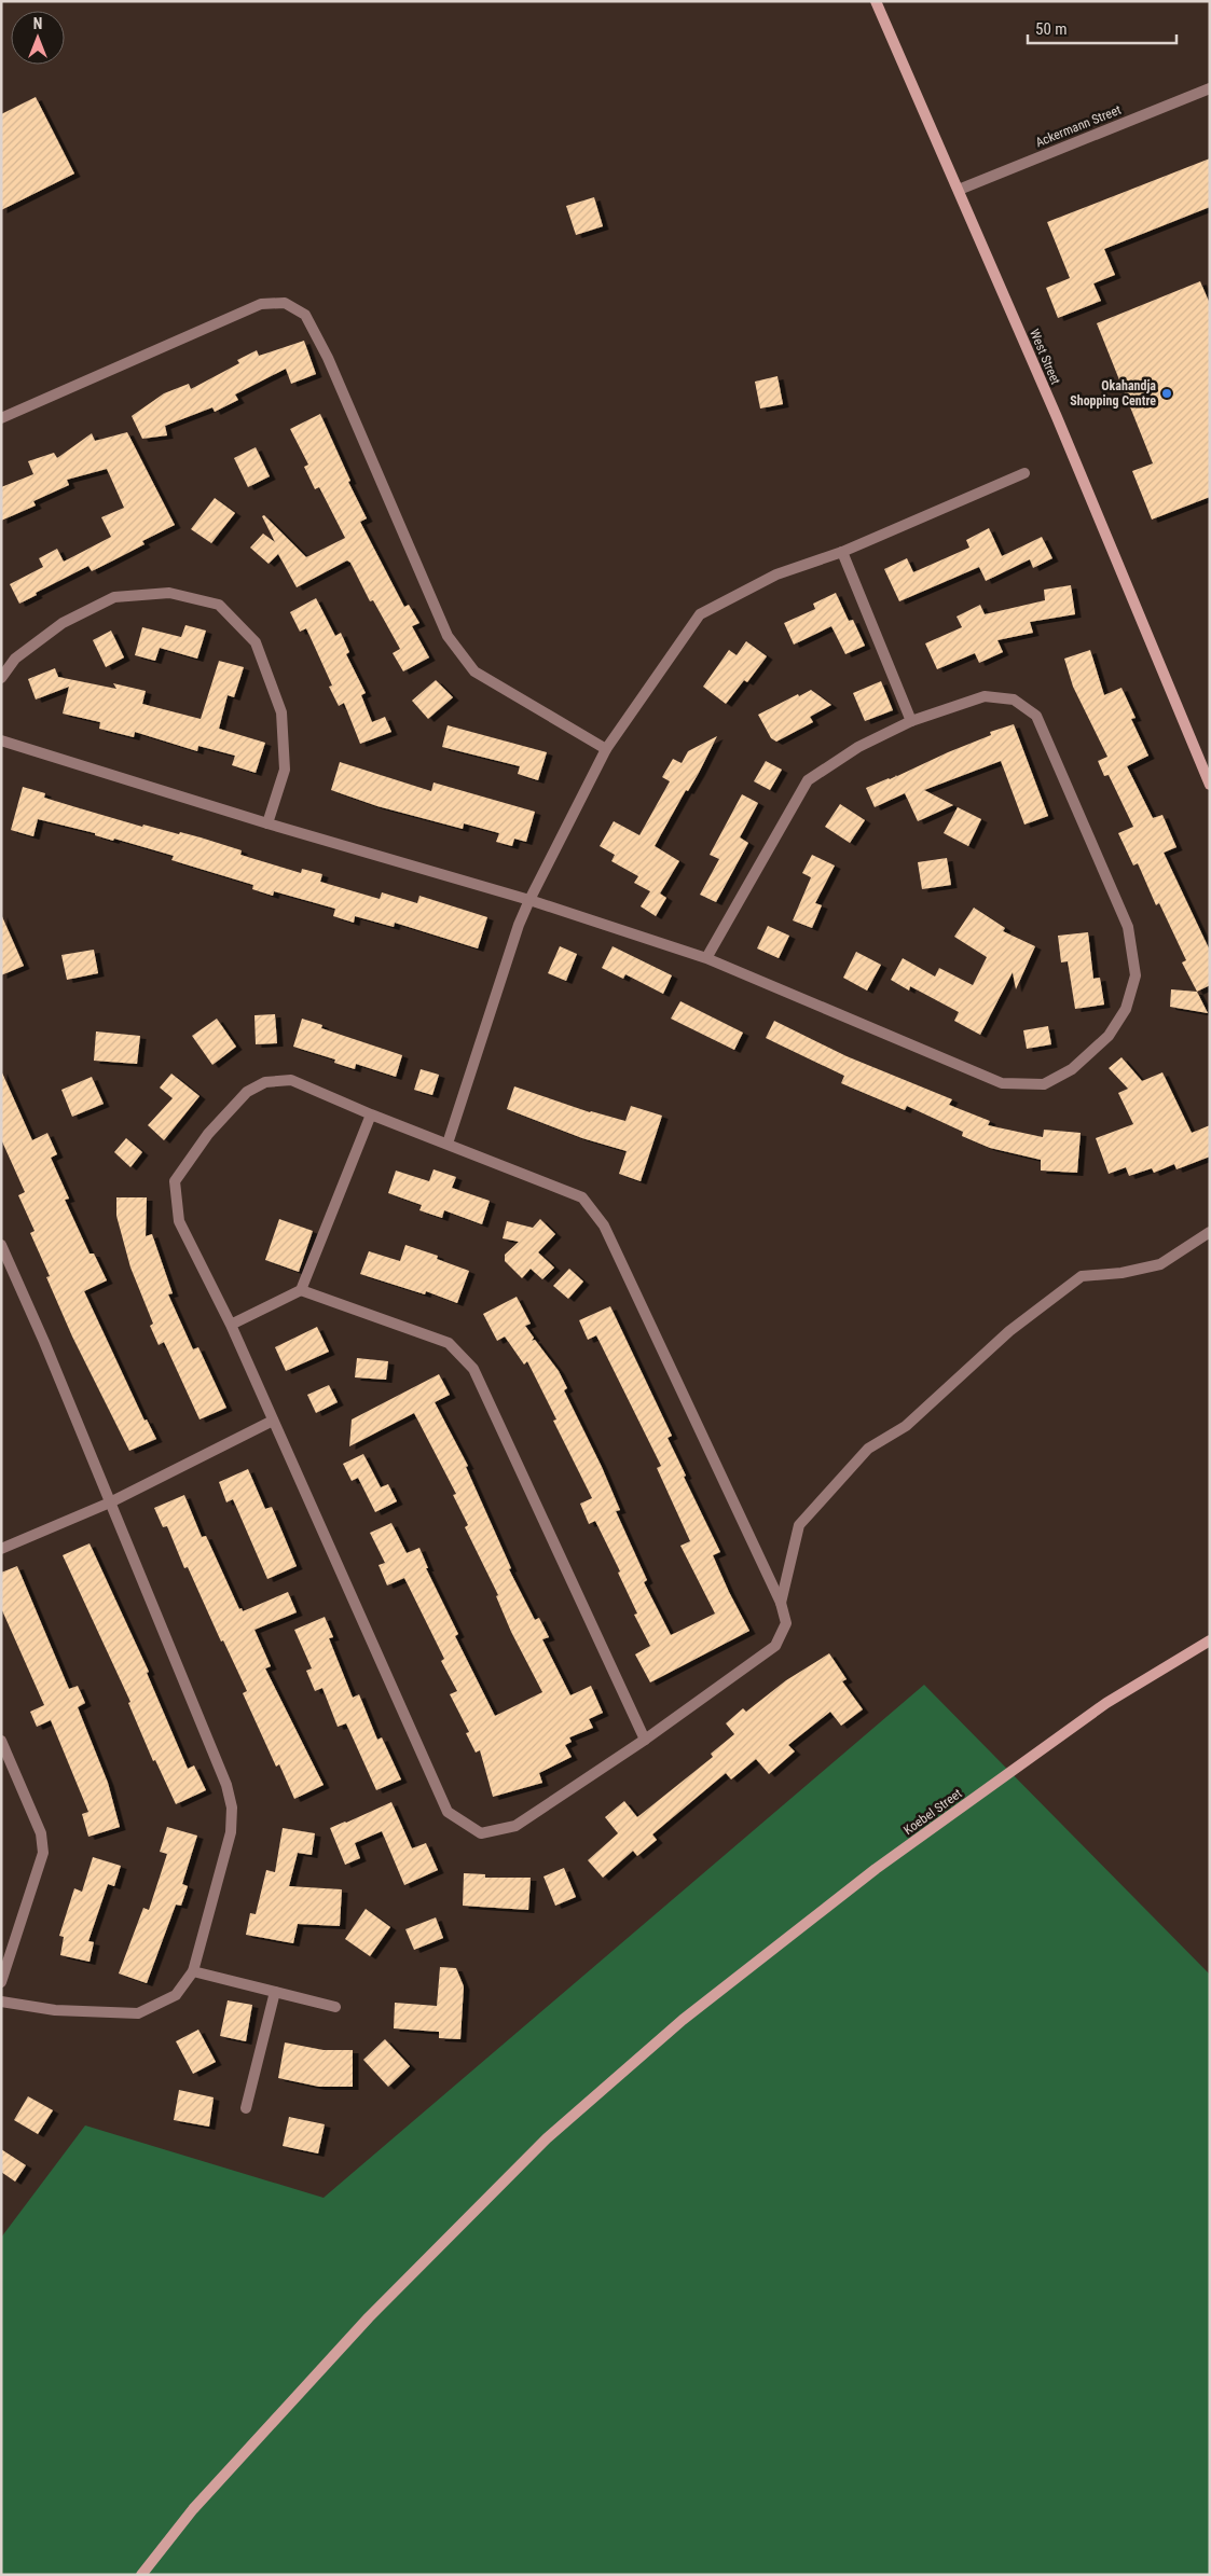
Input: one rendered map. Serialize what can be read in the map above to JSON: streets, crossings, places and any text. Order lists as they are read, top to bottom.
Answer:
{
  "streets": {
    "main road": ["West Street", "Koebel Street"],
    "street": ["Ackermann Street"]
  },
  "crossings": [
    ["Ackermann Street", "West Street"]
  ],
  "places": ["Okahandja Shopping Centre"],
  "scale_bar": "50 m",
  "north": "top"
}
